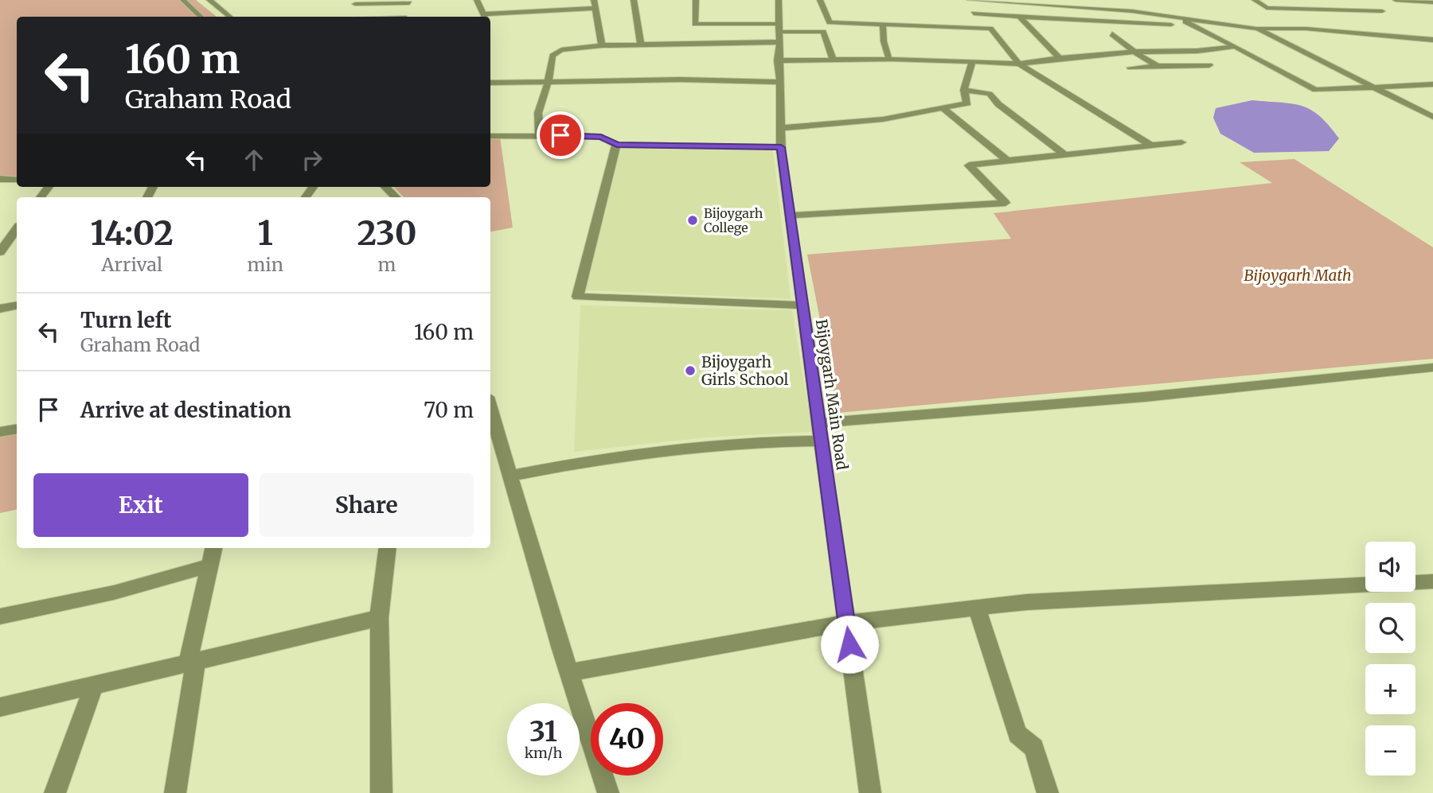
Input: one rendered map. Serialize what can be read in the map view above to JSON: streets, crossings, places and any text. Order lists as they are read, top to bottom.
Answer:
{
  "streets": {
    "street": ["Bijoygarh Main Road"]
  },
  "parks": ["Bijoygarh Math"],
  "places": ["Bijoygarh College", "Bijoygarh Girls School"],
  "page": {
    "turn": ["160 m", "Graham Road"],
    "eta": [
      "14:02",
      "Arrival",
      "1",
      "min",
      "230",
      "m"
    ],
    "list": [
      {
        "name": "Turn left",
        "note": "Graham Road",
        "value": "160 m"
      },
      {
        "name": "Arrive at destination",
        "value": "70 m"
      }
    ],
    "buttons": ["Exit", "Share"],
    "map_buttons": ["+", "−"],
    "speed": "31 km/h",
    "limit": "40"
  }
}
